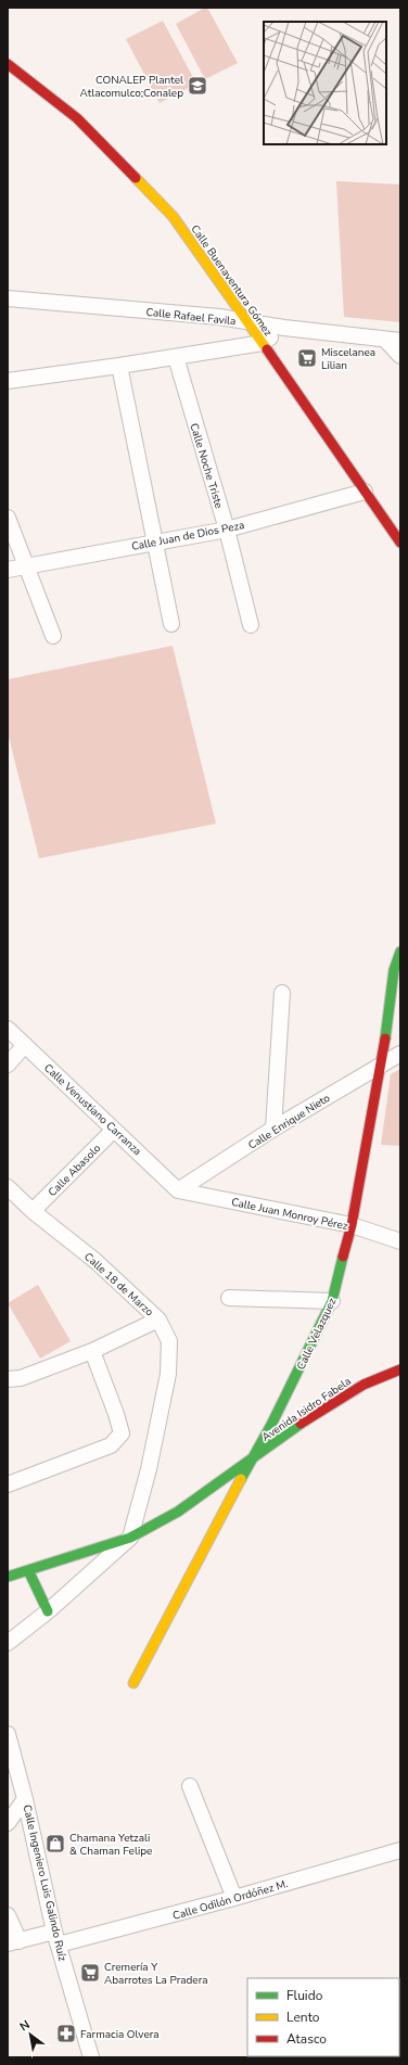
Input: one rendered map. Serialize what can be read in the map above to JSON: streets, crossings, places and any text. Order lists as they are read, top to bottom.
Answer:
{
  "streets": {
    "street": [
      "Calle Buenaventura Gómez",
      "Calle Rafael Favila",
      "Calle Noche Triste",
      "Calle Juan de Dios Peza",
      "Calle Venustiano Carranza",
      "Calle Enrique Nieto",
      "Calle Abasolo",
      "Calle Juan Monroy Pérez",
      "Calle 18 de Marzo",
      "Calle Velazquez",
      "Avenida Isidro Fabela",
      "Calle Ingeniero Luis Galindo Ruíz",
      "Calle Odilón Ordóñez M."
    ]
  },
  "crossings": [
    ["Calle Buenaventura Gómez", "Calle Rafael Favila"],
    ["Calle Buenaventura Gómez", "Calle Juan de Dios Peza"],
    ["Calle Noche Triste", "Calle Juan de Dios Peza"],
    ["Calle Venustiano Carranza", "Calle Enrique Nieto"],
    ["Calle Venustiano Carranza", "Calle Abasolo"],
    ["Calle Venustiano Carranza", "Calle Juan Monroy Pérez"],
    ["Calle Enrique Nieto", "Calle Juan Monroy Pérez"],
    ["Calle Enrique Nieto", "Calle Velazquez"],
    ["Calle Abasolo", "Calle 18 de Marzo"],
    ["Calle Juan Monroy Pérez", "Calle Velazquez"],
    ["Calle 18 de Marzo", "Avenida Isidro Fabela"],
    ["Calle Velazquez", "Avenida Isidro Fabela"],
    ["Calle Ingeniero Luis Galindo Ruíz", "Calle Odilón Ordóñez M."]
  ],
  "places": {
    "school or university": ["CONALEP Plantel Atlacomulco;Conalep"],
    "supermarket": ["Miscelanea Lilian", "Cremería Y Abarrotes La Pradera"],
    "shop": ["Chamana Yetzali & Chaman Felipe"],
    "pharmacy": ["Farmacia Olvera"]
  },
  "legend": ["Fluido", "Lento", "Atasco"],
  "north": "top left"
}
